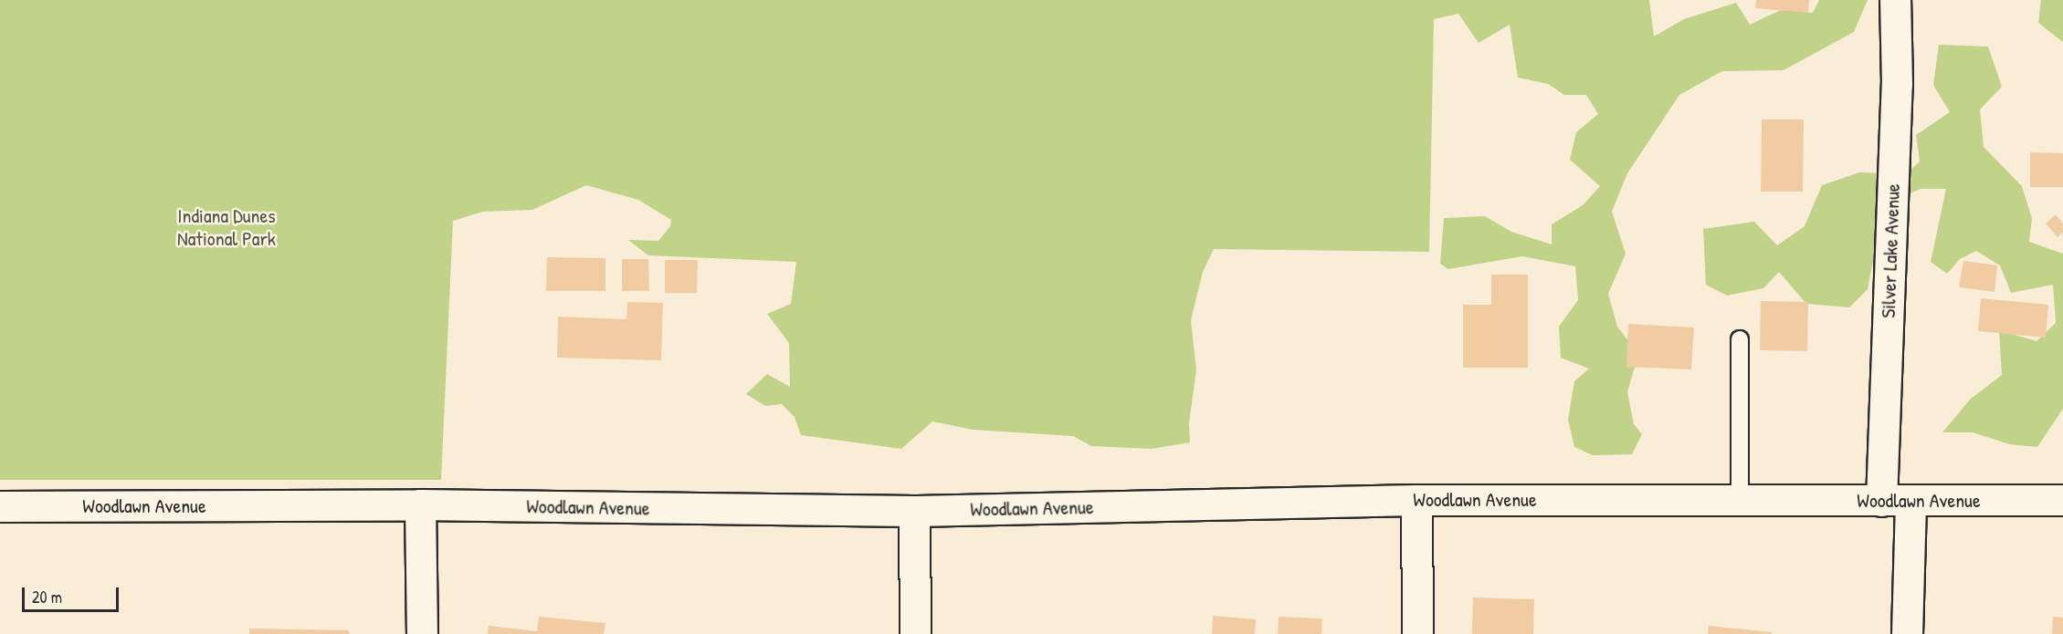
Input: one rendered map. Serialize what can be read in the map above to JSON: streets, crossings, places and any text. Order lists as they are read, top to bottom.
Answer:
{
  "streets": {
    "street": ["Silver Lake Avenue", "Woodlawn Avenue"]
  },
  "crossings": [
    ["Silver Lake Avenue", "Woodlawn Avenue"]
  ],
  "parks": ["Indiana Dunes National Park"],
  "scale_bar": "20 m"
}
